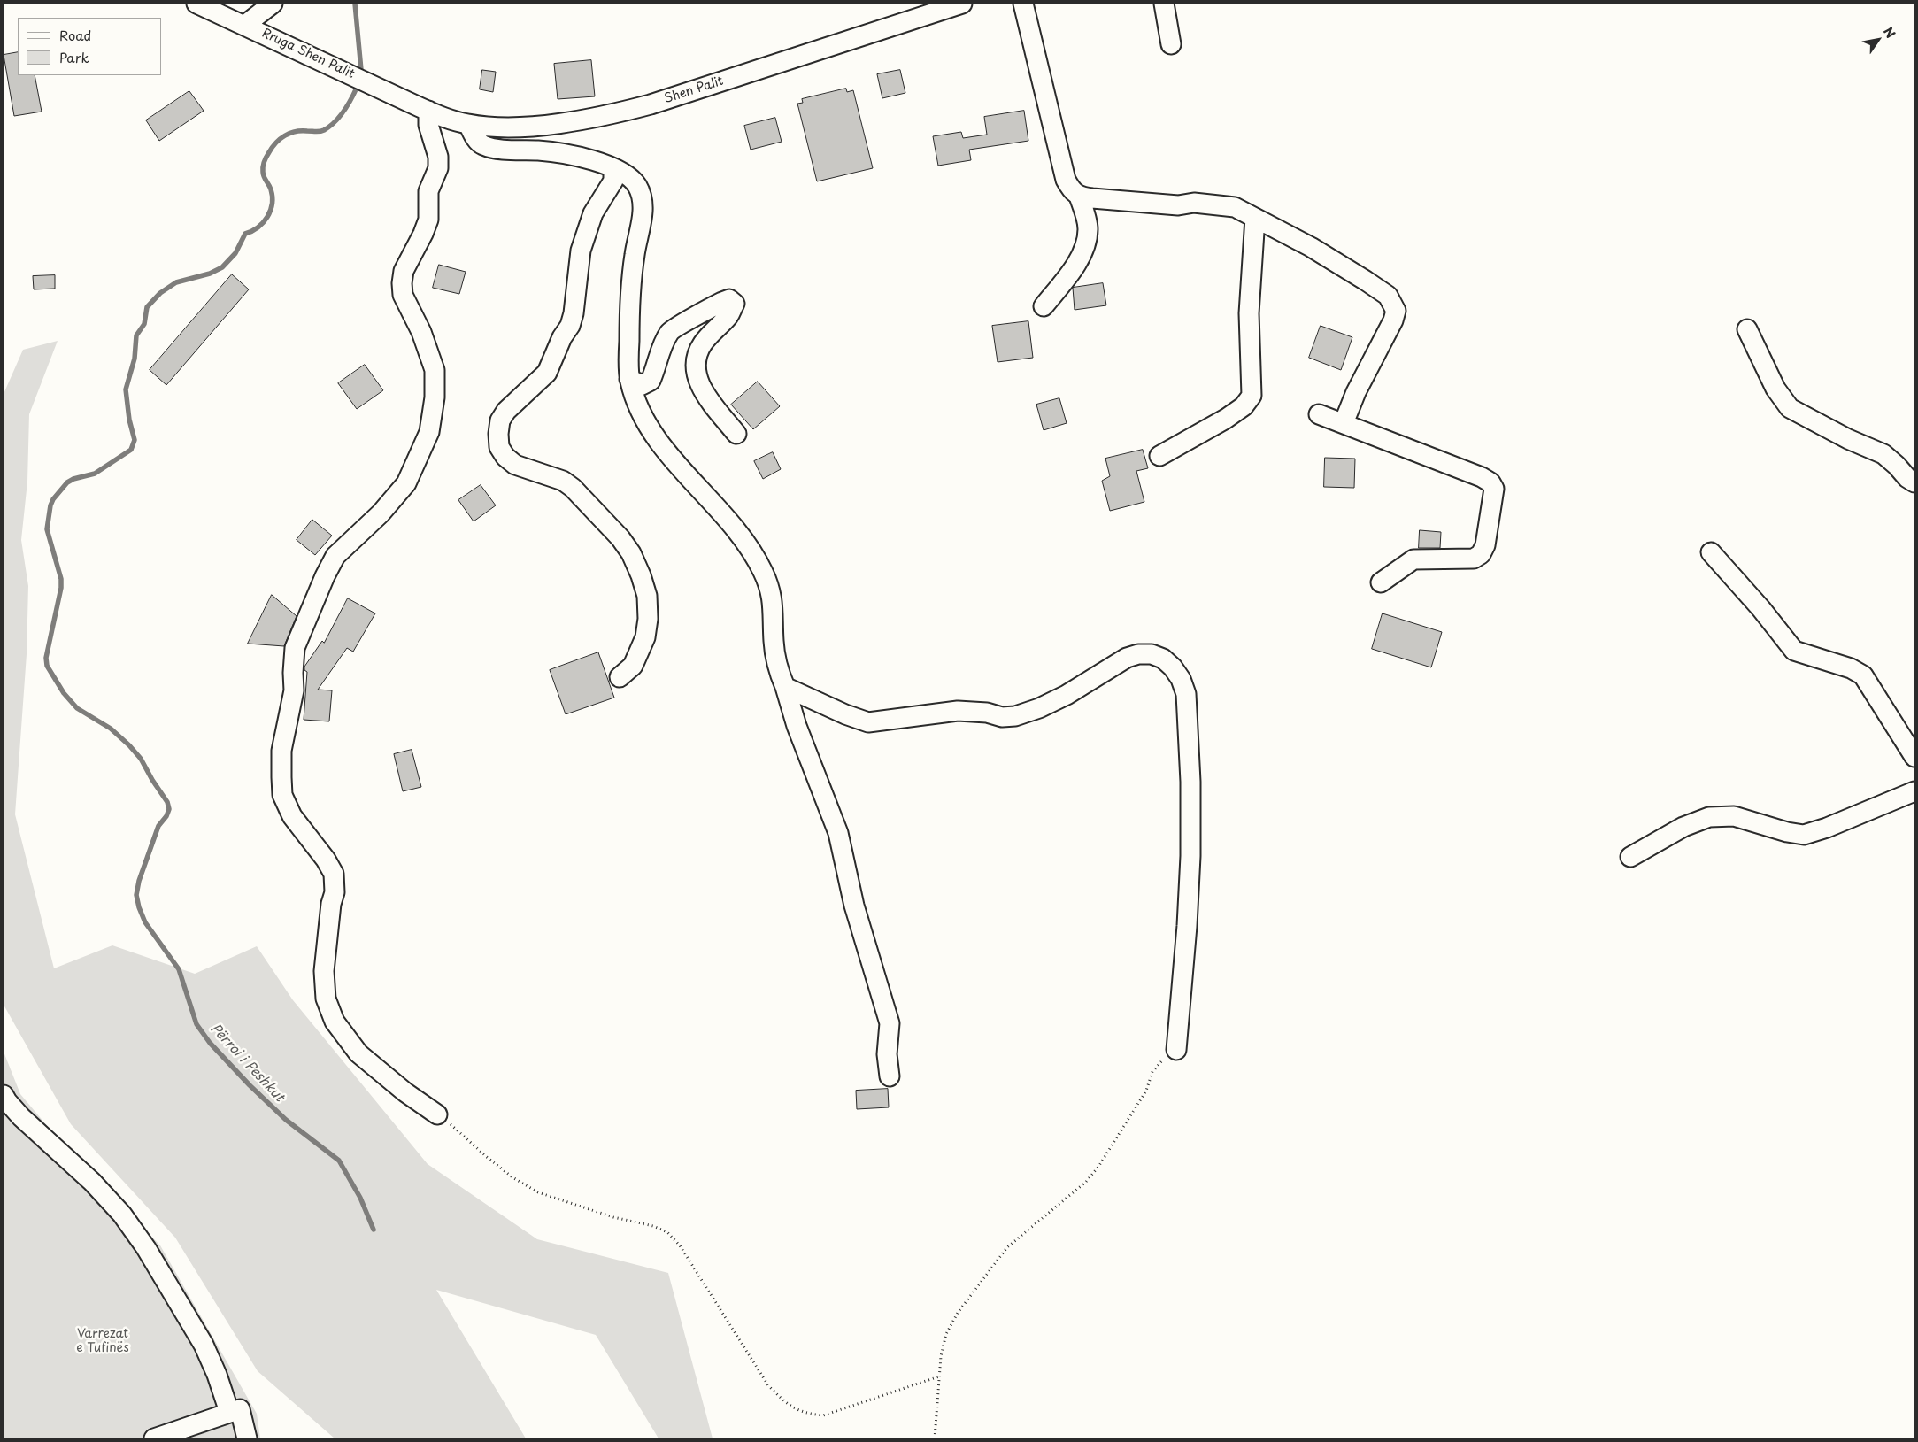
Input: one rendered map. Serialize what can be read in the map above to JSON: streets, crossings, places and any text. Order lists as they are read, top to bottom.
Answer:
{
  "streets": {
    "street": ["Rruga Shen Palit", "Shen Palit"]
  },
  "crossings": [
    ["Rruga Shen Palit", "Shen Palit"]
  ],
  "water": ["Përroi i Peshkut"],
  "parks": ["Varrezat e Tufinës"],
  "legend": ["Road", "Park"],
  "north": "top right"
}
